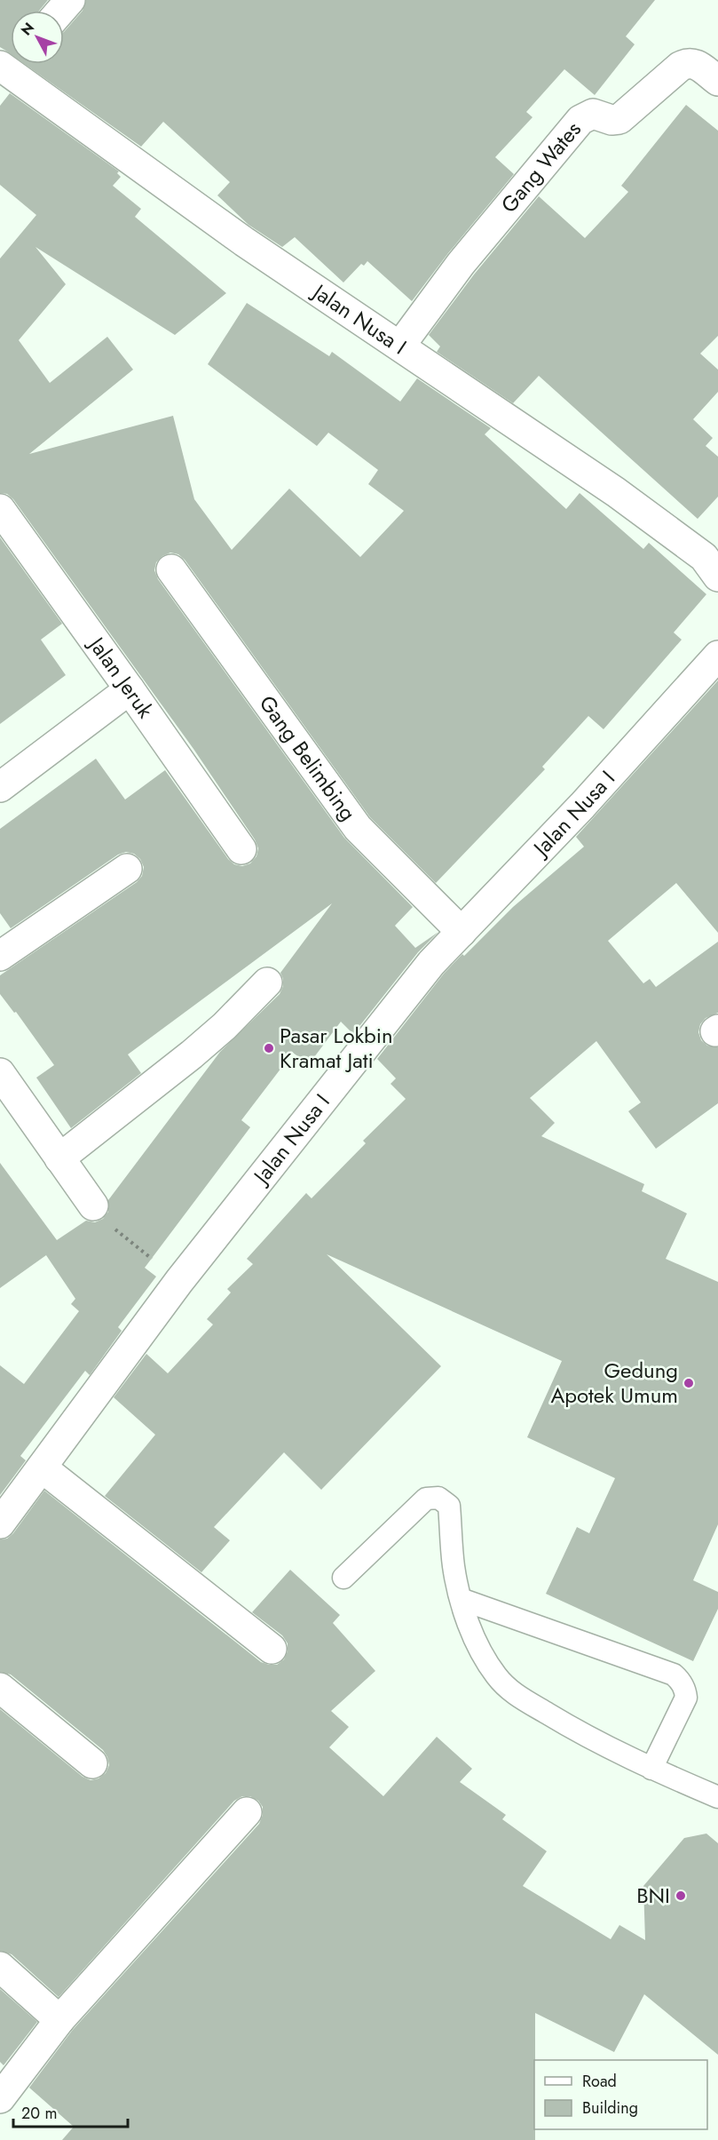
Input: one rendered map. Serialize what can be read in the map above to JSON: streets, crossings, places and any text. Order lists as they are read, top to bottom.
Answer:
{
  "streets": {
    "street": [
      "Gang Wates",
      "Jalan Nusa I",
      "Jalan Jeruk",
      "Gang Belimbing"
    ]
  },
  "crossings": [
    ["Gang Wates", "Jalan Nusa I"],
    ["Jalan Nusa I", "Gang Belimbing"]
  ],
  "places": ["Pasar Lokbin Kramat Jati", "Gedung Apotek Umum", "BNI"],
  "legend": ["Road", "Building"],
  "scale_bar": "20 m",
  "north": "top left"
}
